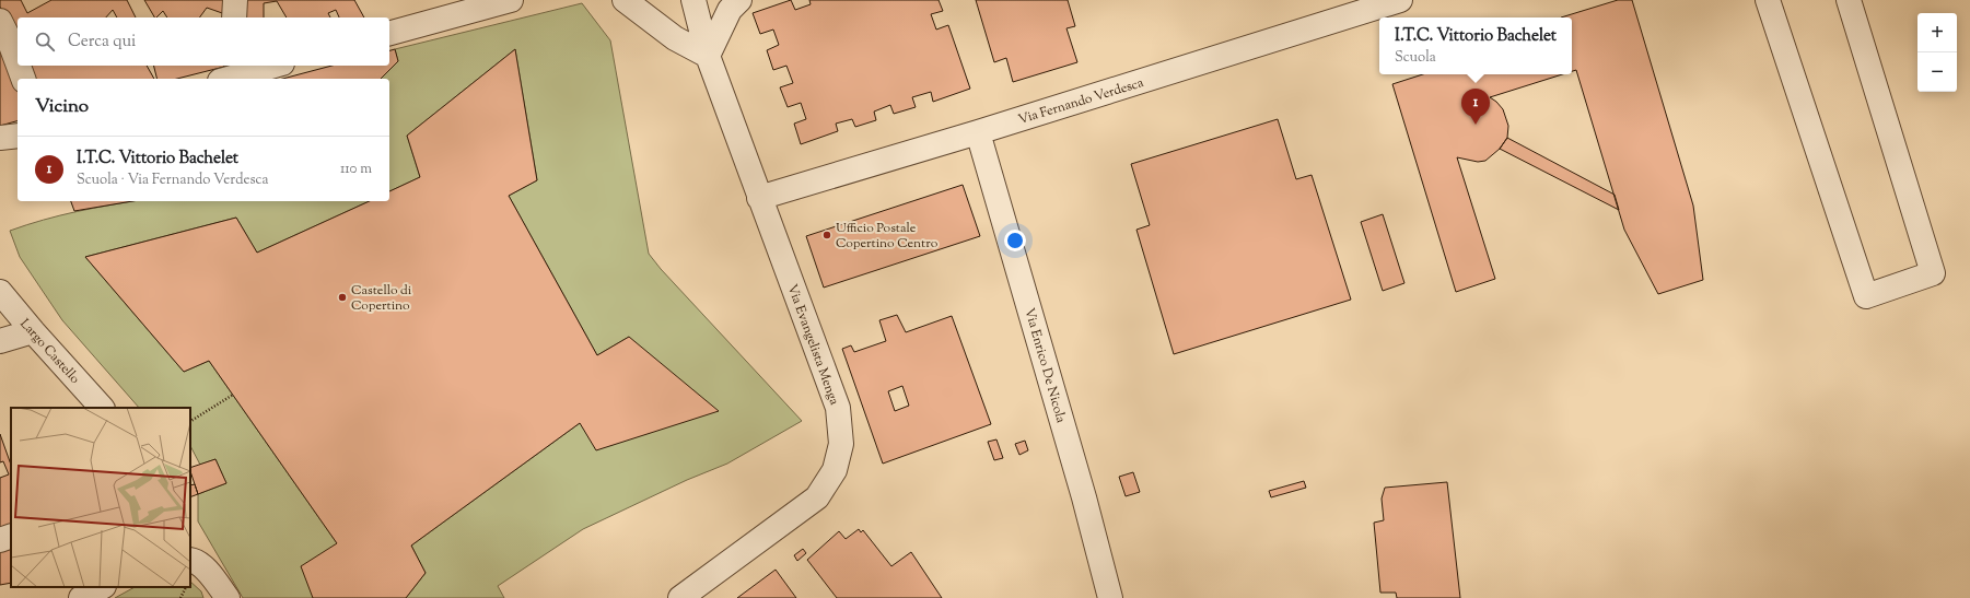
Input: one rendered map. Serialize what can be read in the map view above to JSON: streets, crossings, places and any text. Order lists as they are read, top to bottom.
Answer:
{
  "streets": {
    "street": [
      "Via Fernando Verdesca",
      "Via Evangelista Menga",
      "Largo Castello",
      "Via Enrico De Nicola"
    ]
  },
  "crossings": [
    ["Via Fernando Verdesca", "Via Evangelista Menga"],
    ["Via Fernando Verdesca", "Via Enrico De Nicola"]
  ],
  "places": ["Ufficio Postale Copertino Centro", "Castello di Copertino"],
  "page": {
    "map_buttons": ["+", "−"],
    "popup": ["I.T.C. Vittorio Bachelet", "Scuola"],
    "search": "Cerca qui",
    "heading": "Vicino",
    "pins": "1",
    "list": [
      {
        "mark": "1",
        "name": "I.T.C. Vittorio Bachelet",
        "note": "Scuola · Via Fernando Verdesca",
        "value": "110 m"
      }
    ]
  }
}
